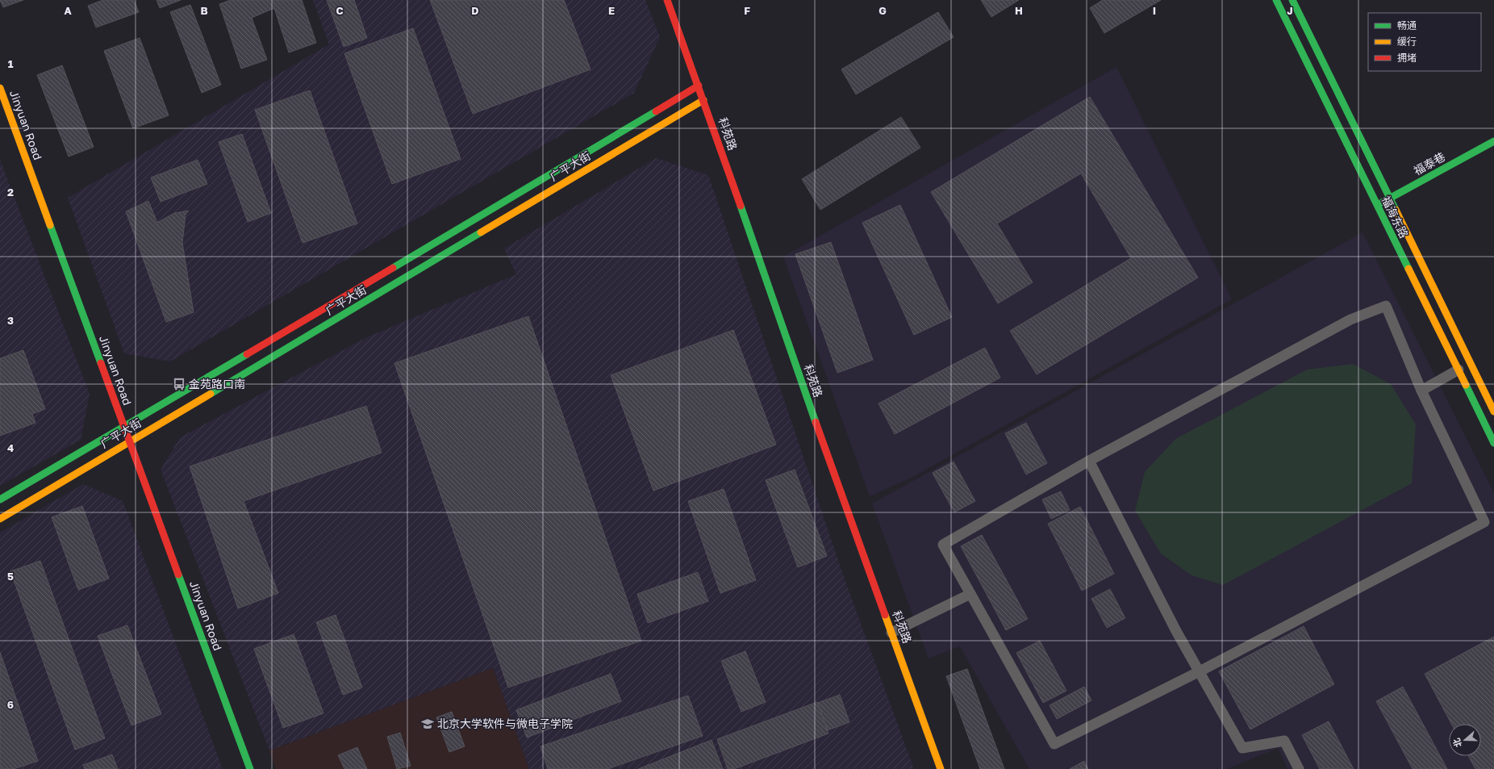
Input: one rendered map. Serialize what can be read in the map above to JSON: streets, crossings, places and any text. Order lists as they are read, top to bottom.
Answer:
{
  "streets": {
    "street": [
      "Jinyuan Road",
      "科苑路",
      "福泰巷",
      "广平大街",
      "福海东路"
    ]
  },
  "crossings": [
    ["Jinyuan Road", "广平大街"],
    ["科苑路", "广平大街"],
    ["福泰巷", "福海东路"]
  ],
  "places": {
    "bus stop": ["金苑路口南"],
    "school or university": ["北京大学软件与微电子学院"]
  },
  "legend": ["畅通", "缓行", "拥堵"],
  "north": "left",
  "grid": {
    "columns": [
      "A",
      "B",
      "C",
      "D",
      "E",
      "F",
      "G",
      "H",
      "I",
      "J"
    ],
    "rows": [
      "1",
      "2",
      "3",
      "4",
      "5",
      "6"
    ]
  }
}
